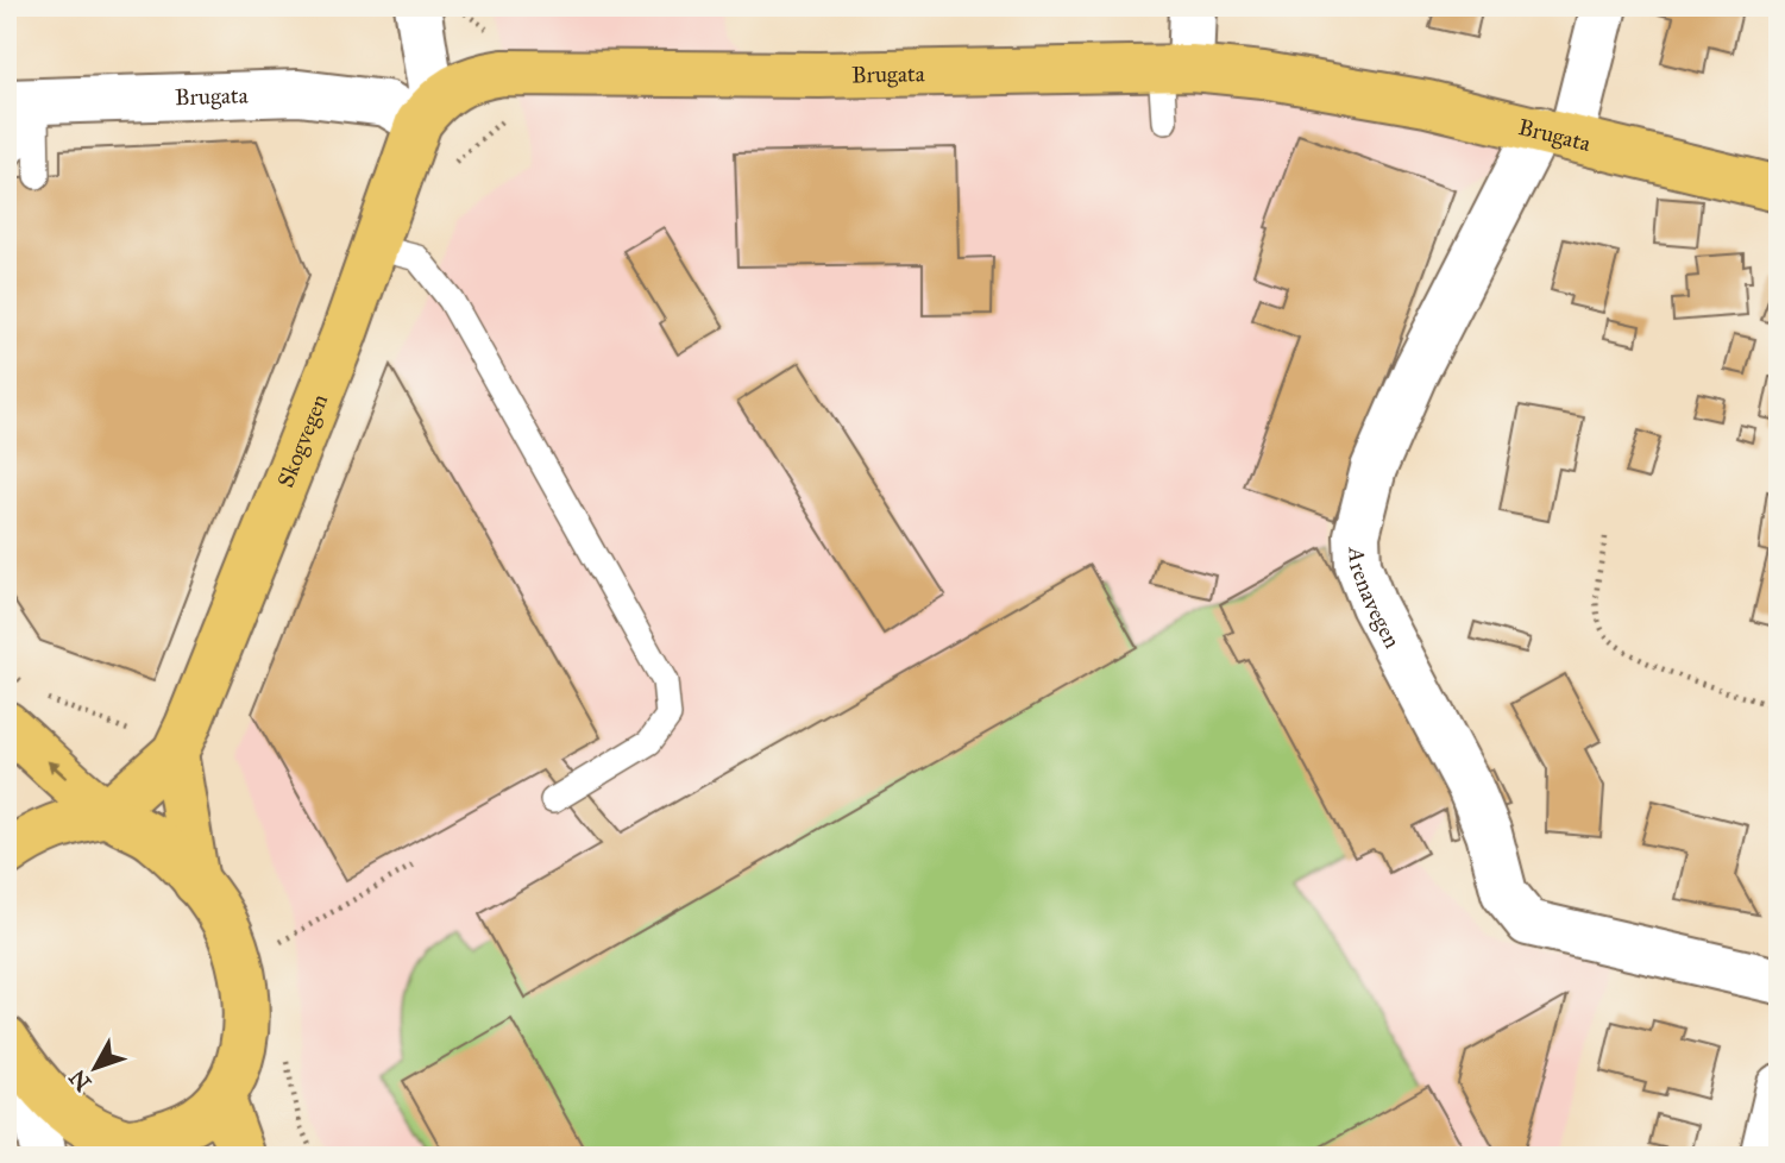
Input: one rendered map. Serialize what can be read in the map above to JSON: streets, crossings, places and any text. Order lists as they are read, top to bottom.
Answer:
{
  "streets": {
    "main road": ["Brugata", "Skogvegen"],
    "street": ["Arenavegen"]
  },
  "crossings": [
    ["Brugata", "Skogvegen"],
    ["Brugata", "Arenavegen"]
  ],
  "north": "bottom left"
}
